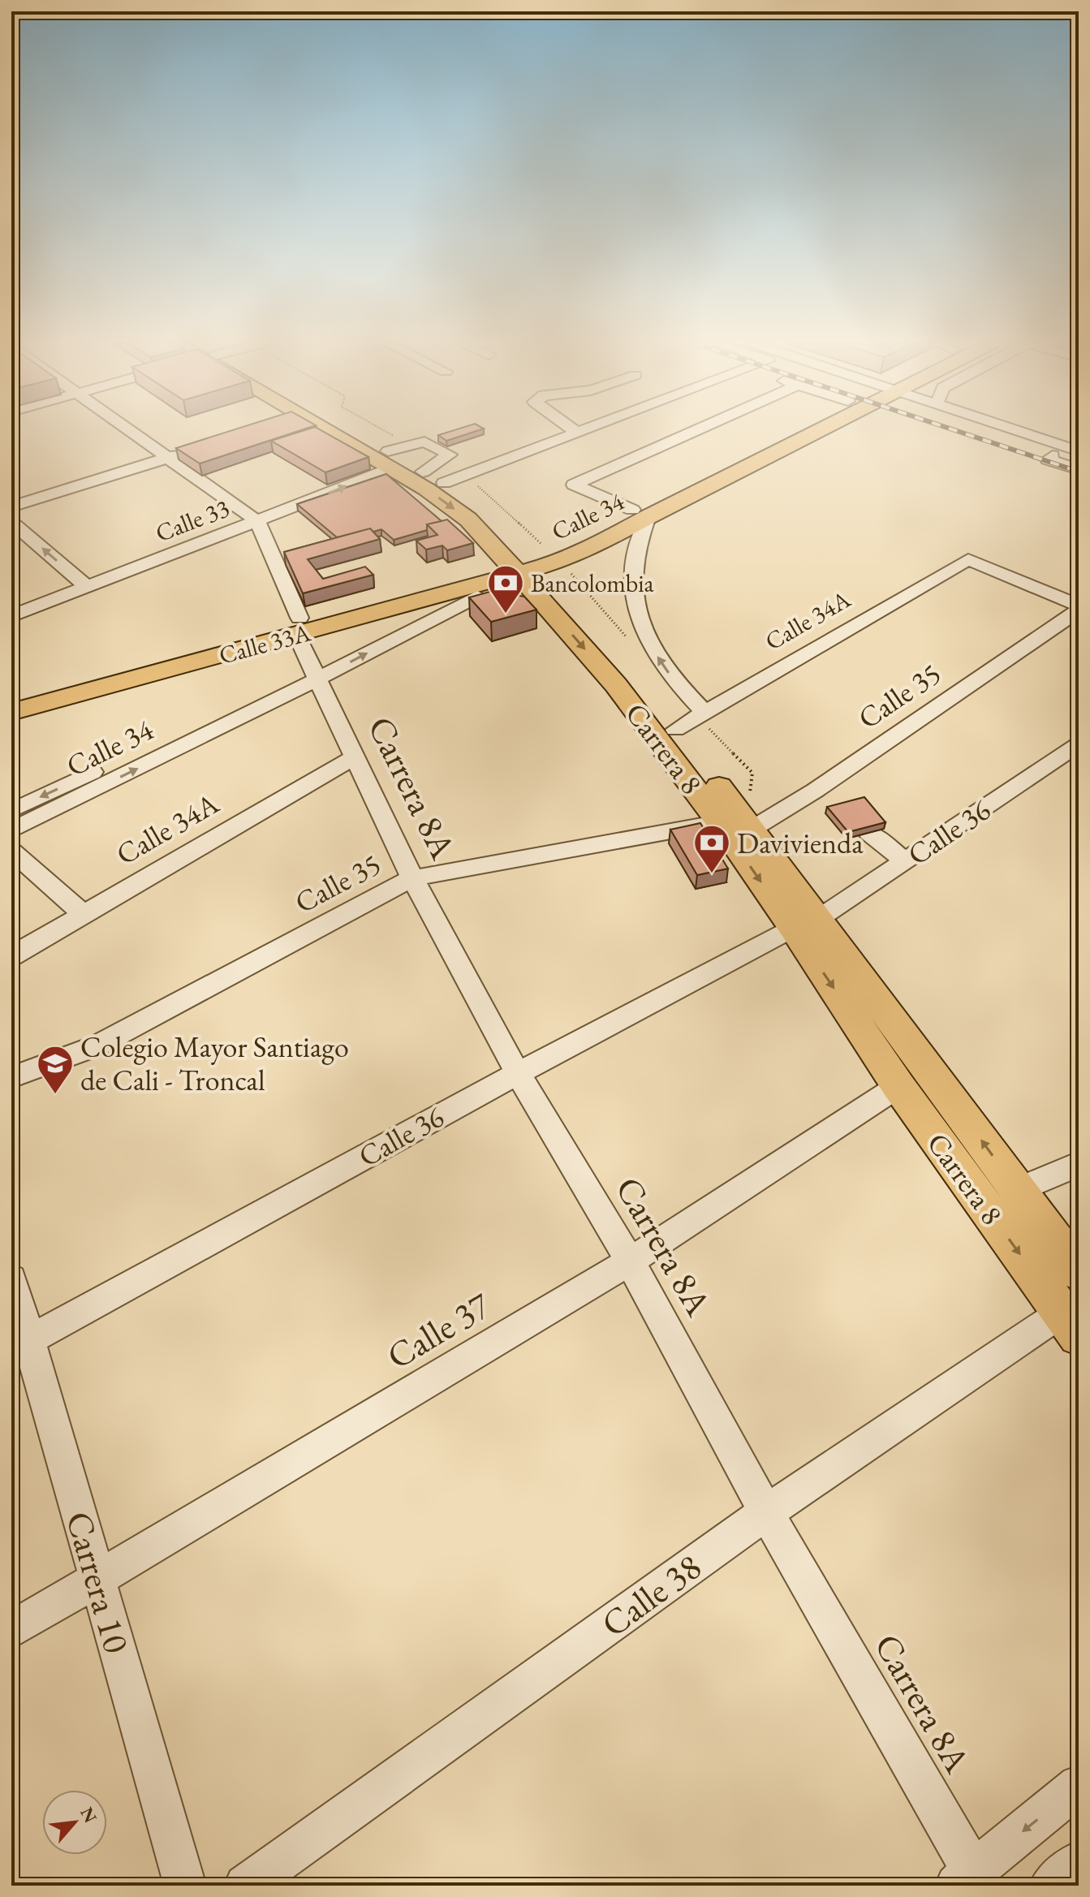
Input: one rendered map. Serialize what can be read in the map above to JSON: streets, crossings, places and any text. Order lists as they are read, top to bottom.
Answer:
{
  "streets": {
    "main road": ["Calle 34", "Calle 33A", "Carrera 8"],
    "street": [
      "Calle 33",
      "Calle 34A",
      "Calle 35",
      "Carrera 8A",
      "Calle 36",
      "Calle 37",
      "Carrera 10",
      "Calle 38"
    ]
  },
  "crossings": [
    ["Calle 34", "Calle 33A"],
    ["Calle 34", "Carrera 8"],
    ["Calle 34", "Carrera 8A"],
    ["Calle 33", "Carrera 8"],
    ["Calle 33", "Carrera 8A"],
    ["Calle 34A", "Calle 35"],
    ["Calle 34A", "Carrera 8"],
    ["Calle 34A", "Carrera 8A"],
    ["Calle 33A", "Carrera 8"],
    ["Calle 33A", "Carrera 8A"],
    ["Calle 35", "Carrera 8"],
    ["Calle 35", "Carrera 8A"],
    ["Carrera 8", "Calle 36"],
    ["Carrera 8", "Calle 37"],
    ["Carrera 8", "Calle 38"],
    ["Carrera 8A", "Calle 36"],
    ["Carrera 8A", "Calle 37"],
    ["Carrera 8A", "Calle 38"],
    ["Calle 36", "Carrera 10"],
    ["Calle 37", "Carrera 10"]
  ],
  "places": {
    "bank": ["Bancolombia", "Davivienda"],
    "school or university": ["Colegio Mayor Santiago de Cali - Troncal"]
  },
  "north": "top right"
}
